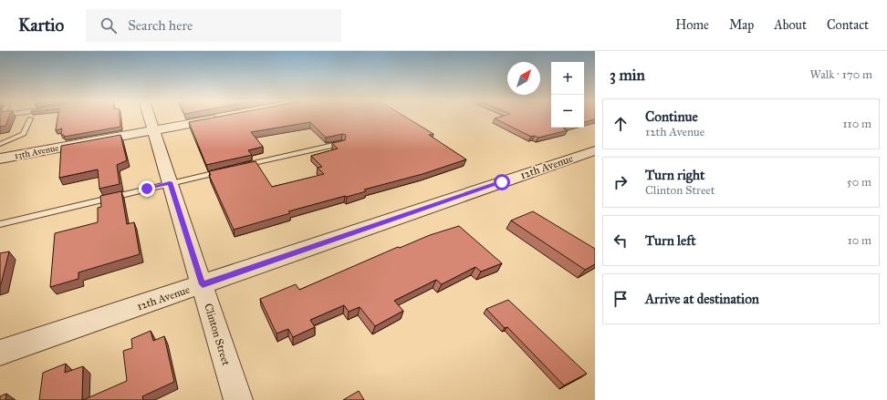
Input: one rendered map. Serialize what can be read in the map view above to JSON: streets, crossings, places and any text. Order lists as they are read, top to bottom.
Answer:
{
  "streets": {
    "street": ["13th Avenue", "12th Avenue", "Clinton Street"]
  },
  "crossings": [
    ["13th Avenue", "Clinton Street"],
    ["12th Avenue", "Clinton Street"]
  ],
  "north": "top right",
  "page": {
    "header": "Kartio",
    "search": "Search here",
    "nav": [
      "Home",
      "Map",
      "About",
      "Contact"
    ],
    "heading": ["3 min", "Walk · 170 m"],
    "map_buttons": ["+", "−"],
    "list": [
      ["Continue", "12th Avenue", "110 m"],
      ["Turn right", "Clinton Street", "50 m"],
      ["Turn left", "10 m"],
      "Arrive at destination"
    ]
  }
}
